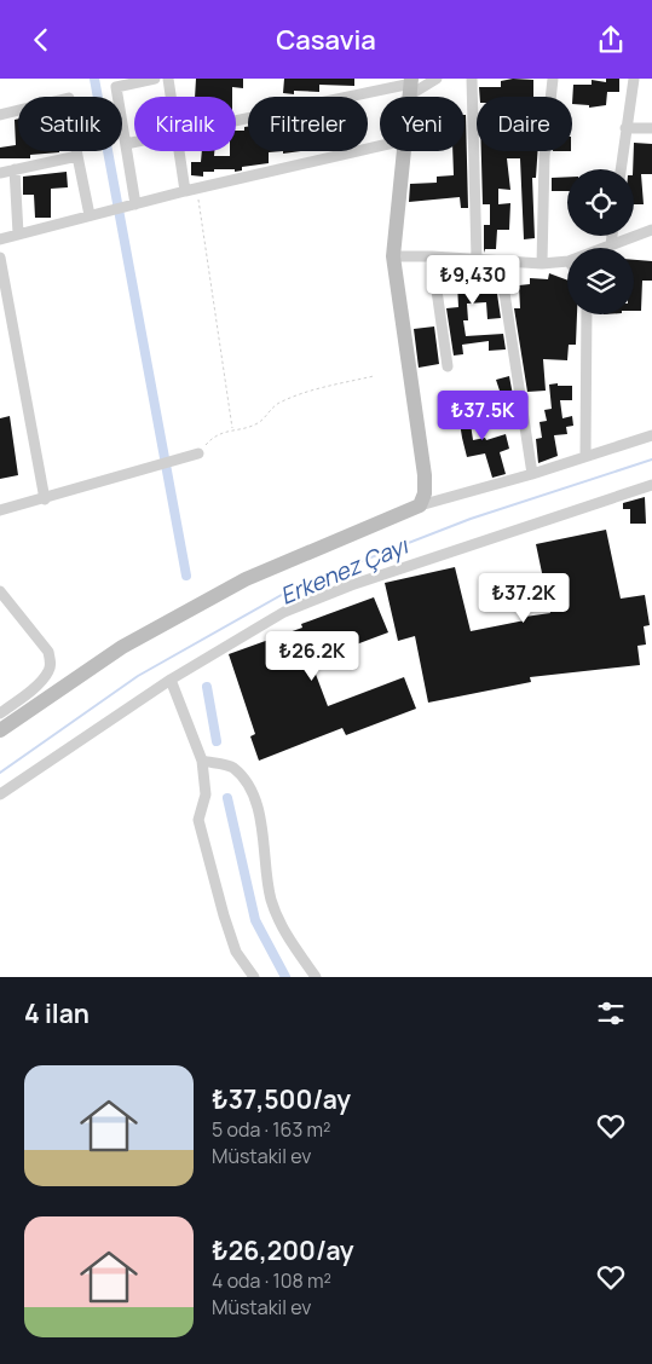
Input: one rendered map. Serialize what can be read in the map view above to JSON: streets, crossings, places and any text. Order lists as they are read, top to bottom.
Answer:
{
  "water": ["Erkenez Çayı"],
  "page": {
    "header": "Casavia",
    "chip": [
      "Satılık",
      "Kiralık",
      "Filtreler",
      "Yeni",
      "Daire"
    ],
    "price": [
      "₺9,430",
      "₺37.5K",
      "₺37.2K",
      "₺26.2K"
    ],
    "heading": "4 ilan",
    "list": [
      {
        "name": "₺37,500/ay",
        "note": "5 oda · 163 m² · Müstakil ev"
      },
      {
        "name": "₺26,200/ay",
        "note": "4 oda · 108 m² · Müstakil ev"
      }
    ]
  }
}
